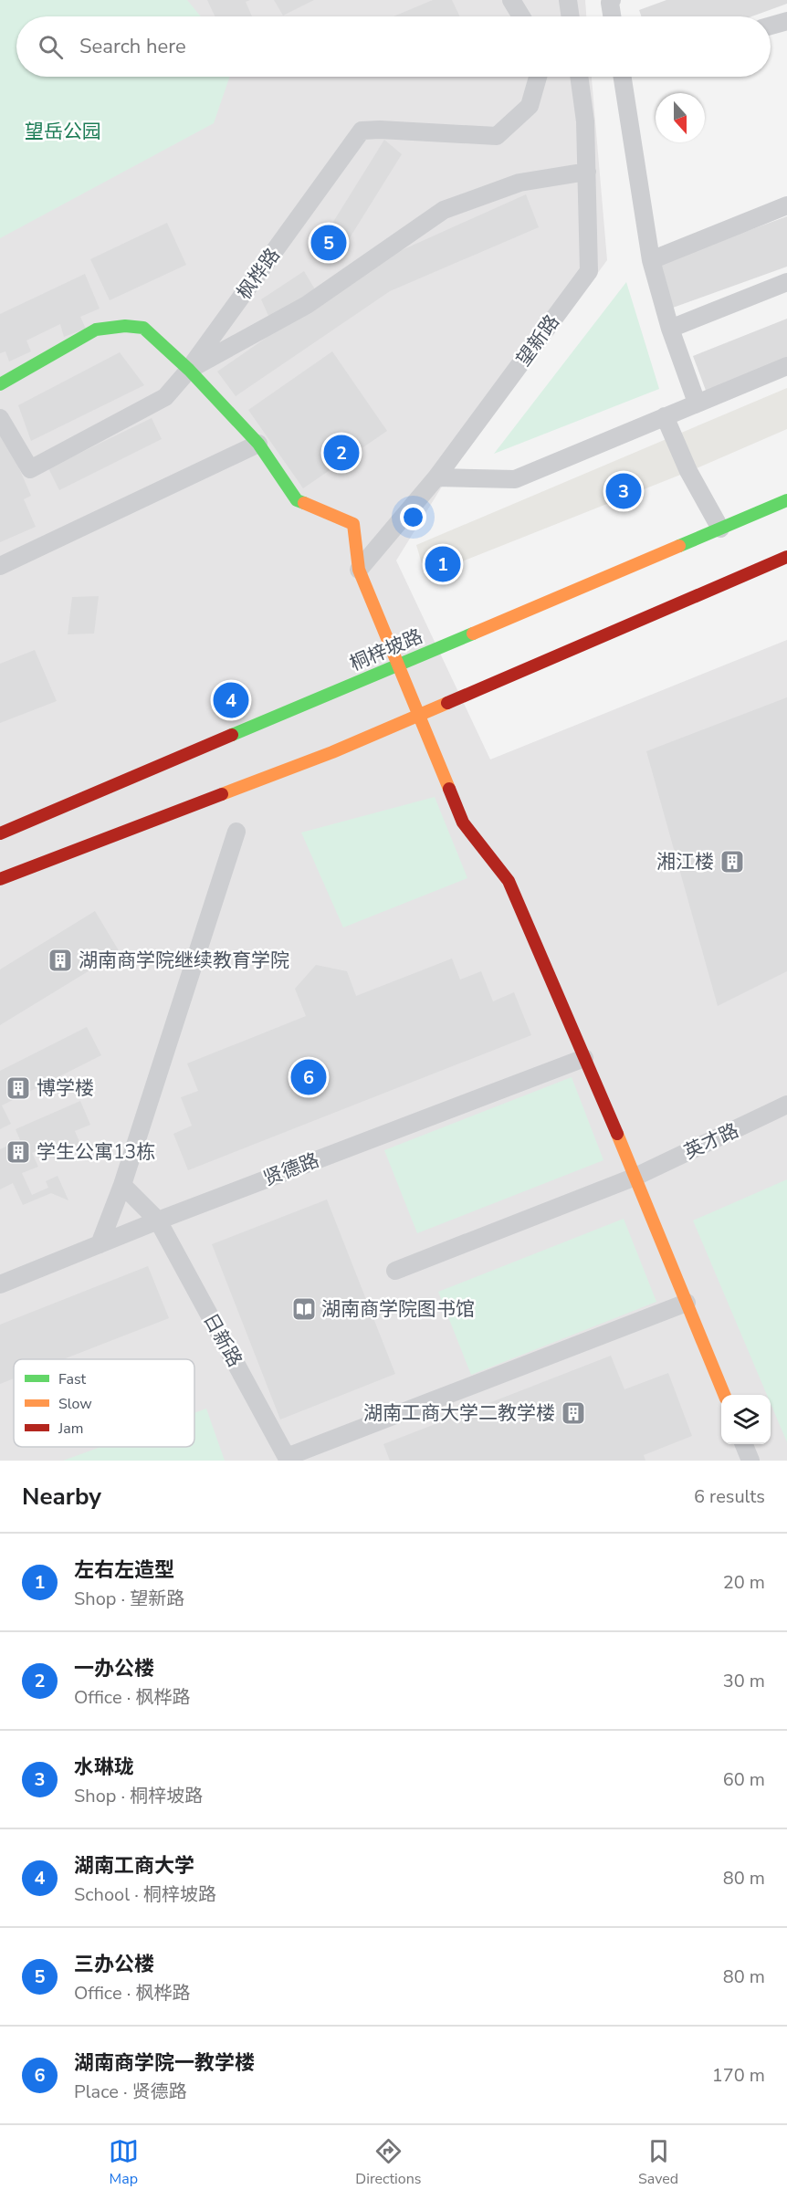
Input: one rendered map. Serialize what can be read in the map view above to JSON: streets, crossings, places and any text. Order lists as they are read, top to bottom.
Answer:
{
  "streets": {
    "main road": ["桐梓坡路"],
    "street": [
      "枫桦路",
      "望新路",
      "英才路",
      "贤德路",
      "日新路"
    ]
  },
  "crossings": [
    ["贤德路", "日新路"]
  ],
  "parks": ["望岳公园"],
  "places": {
    "building": [
      "湘江楼",
      "湖南商学院继续教育学院",
      "博学楼",
      "学生公寓13栋",
      "湖南工商大学二教学楼"
    ],
    "library": ["湖南商学院图书馆"]
  },
  "legend": ["Fast", "Slow", "Jam"],
  "north": "bottom",
  "page": {
    "search": "Search here",
    "pins": [
      "5",
      "2",
      "3",
      "1",
      "4",
      "6"
    ],
    "heading": ["Nearby", "6 results"],
    "list": [
      {
        "mark": "1",
        "name": "左右左造型",
        "note": "Shop · 望新路",
        "value": "20 m"
      },
      {
        "mark": "2",
        "name": "一办公楼",
        "note": "Office · 枫桦路",
        "value": "30 m"
      },
      {
        "mark": "3",
        "name": "水琳珑",
        "note": "Shop · 桐梓坡路",
        "value": "60 m"
      },
      {
        "mark": "4",
        "name": "湖南工商大学",
        "note": "School · 桐梓坡路",
        "value": "80 m"
      },
      {
        "mark": "5",
        "name": "三办公楼",
        "note": "Office · 枫桦路",
        "value": "80 m"
      },
      {
        "mark": "6",
        "name": "湖南商学院一教学楼",
        "note": "Place · 贤德路",
        "value": "170 m"
      }
    ],
    "nav": ["Map", "Directions", "Saved"]
  }
}
